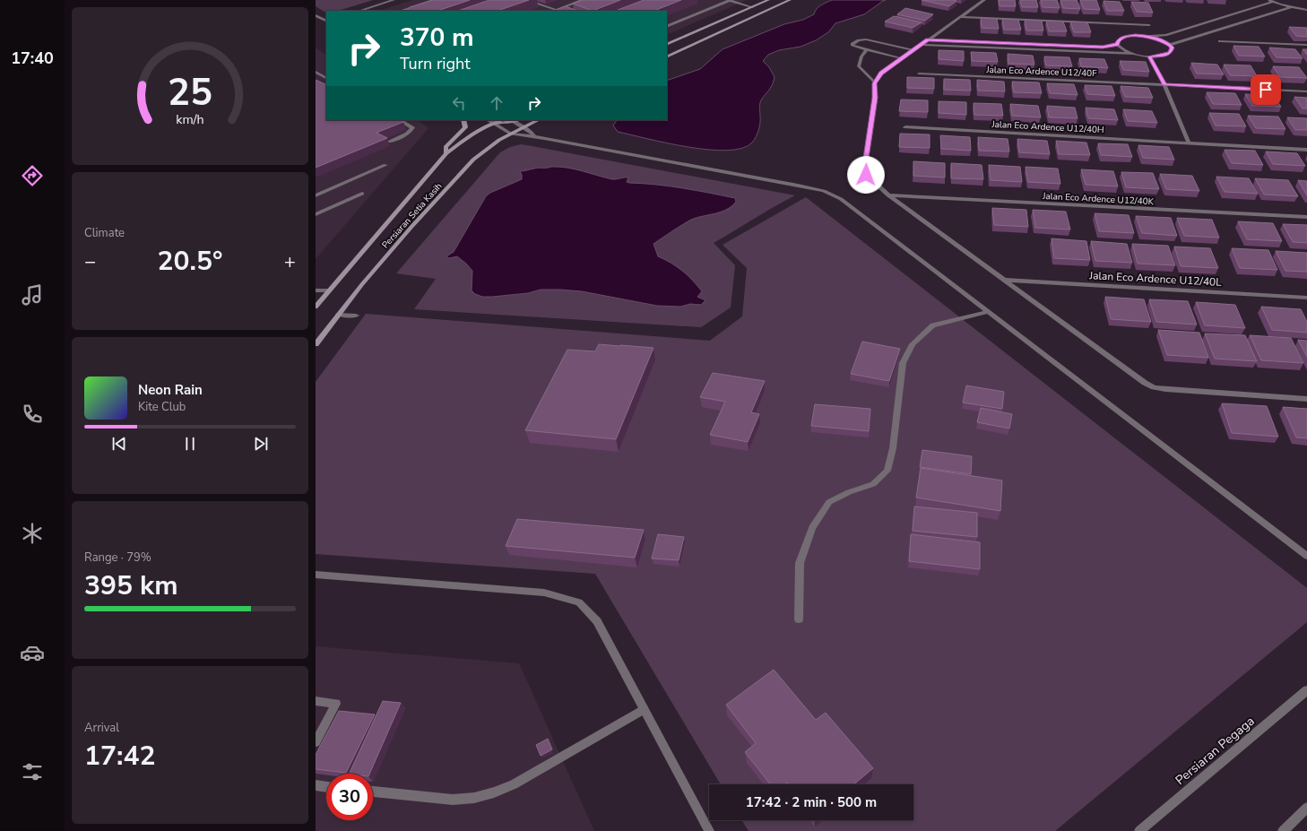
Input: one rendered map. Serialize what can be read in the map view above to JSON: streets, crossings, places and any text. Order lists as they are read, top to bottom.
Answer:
{
  "streets": {
    "street": [
      "Jalan Eco Ardence U12/40F",
      "Jalan Eco Ardence U12/40H",
      "Jalan Eco Ardence U12/40K",
      "Persiaran Setia Kasih",
      "Jalan Eco Ardence U12/40L",
      "Persiaran Pegaga"
    ]
  },
  "page": {
    "tabs": "17:40",
    "turn": ["370 m", "Turn right"],
    "tile": [
      "Climate",
      ["Range · 79%", "395 km"],
      ["Arrival", "17:42"]
    ],
    "heat": ["−", "20.5°", "+"],
    "song": ["Neon Rain", "Kite Club"],
    "limit": "30",
    "trip": "17:42 · 2 min · 500 m",
    "gauge": ["25", "km/h"]
  }
}
